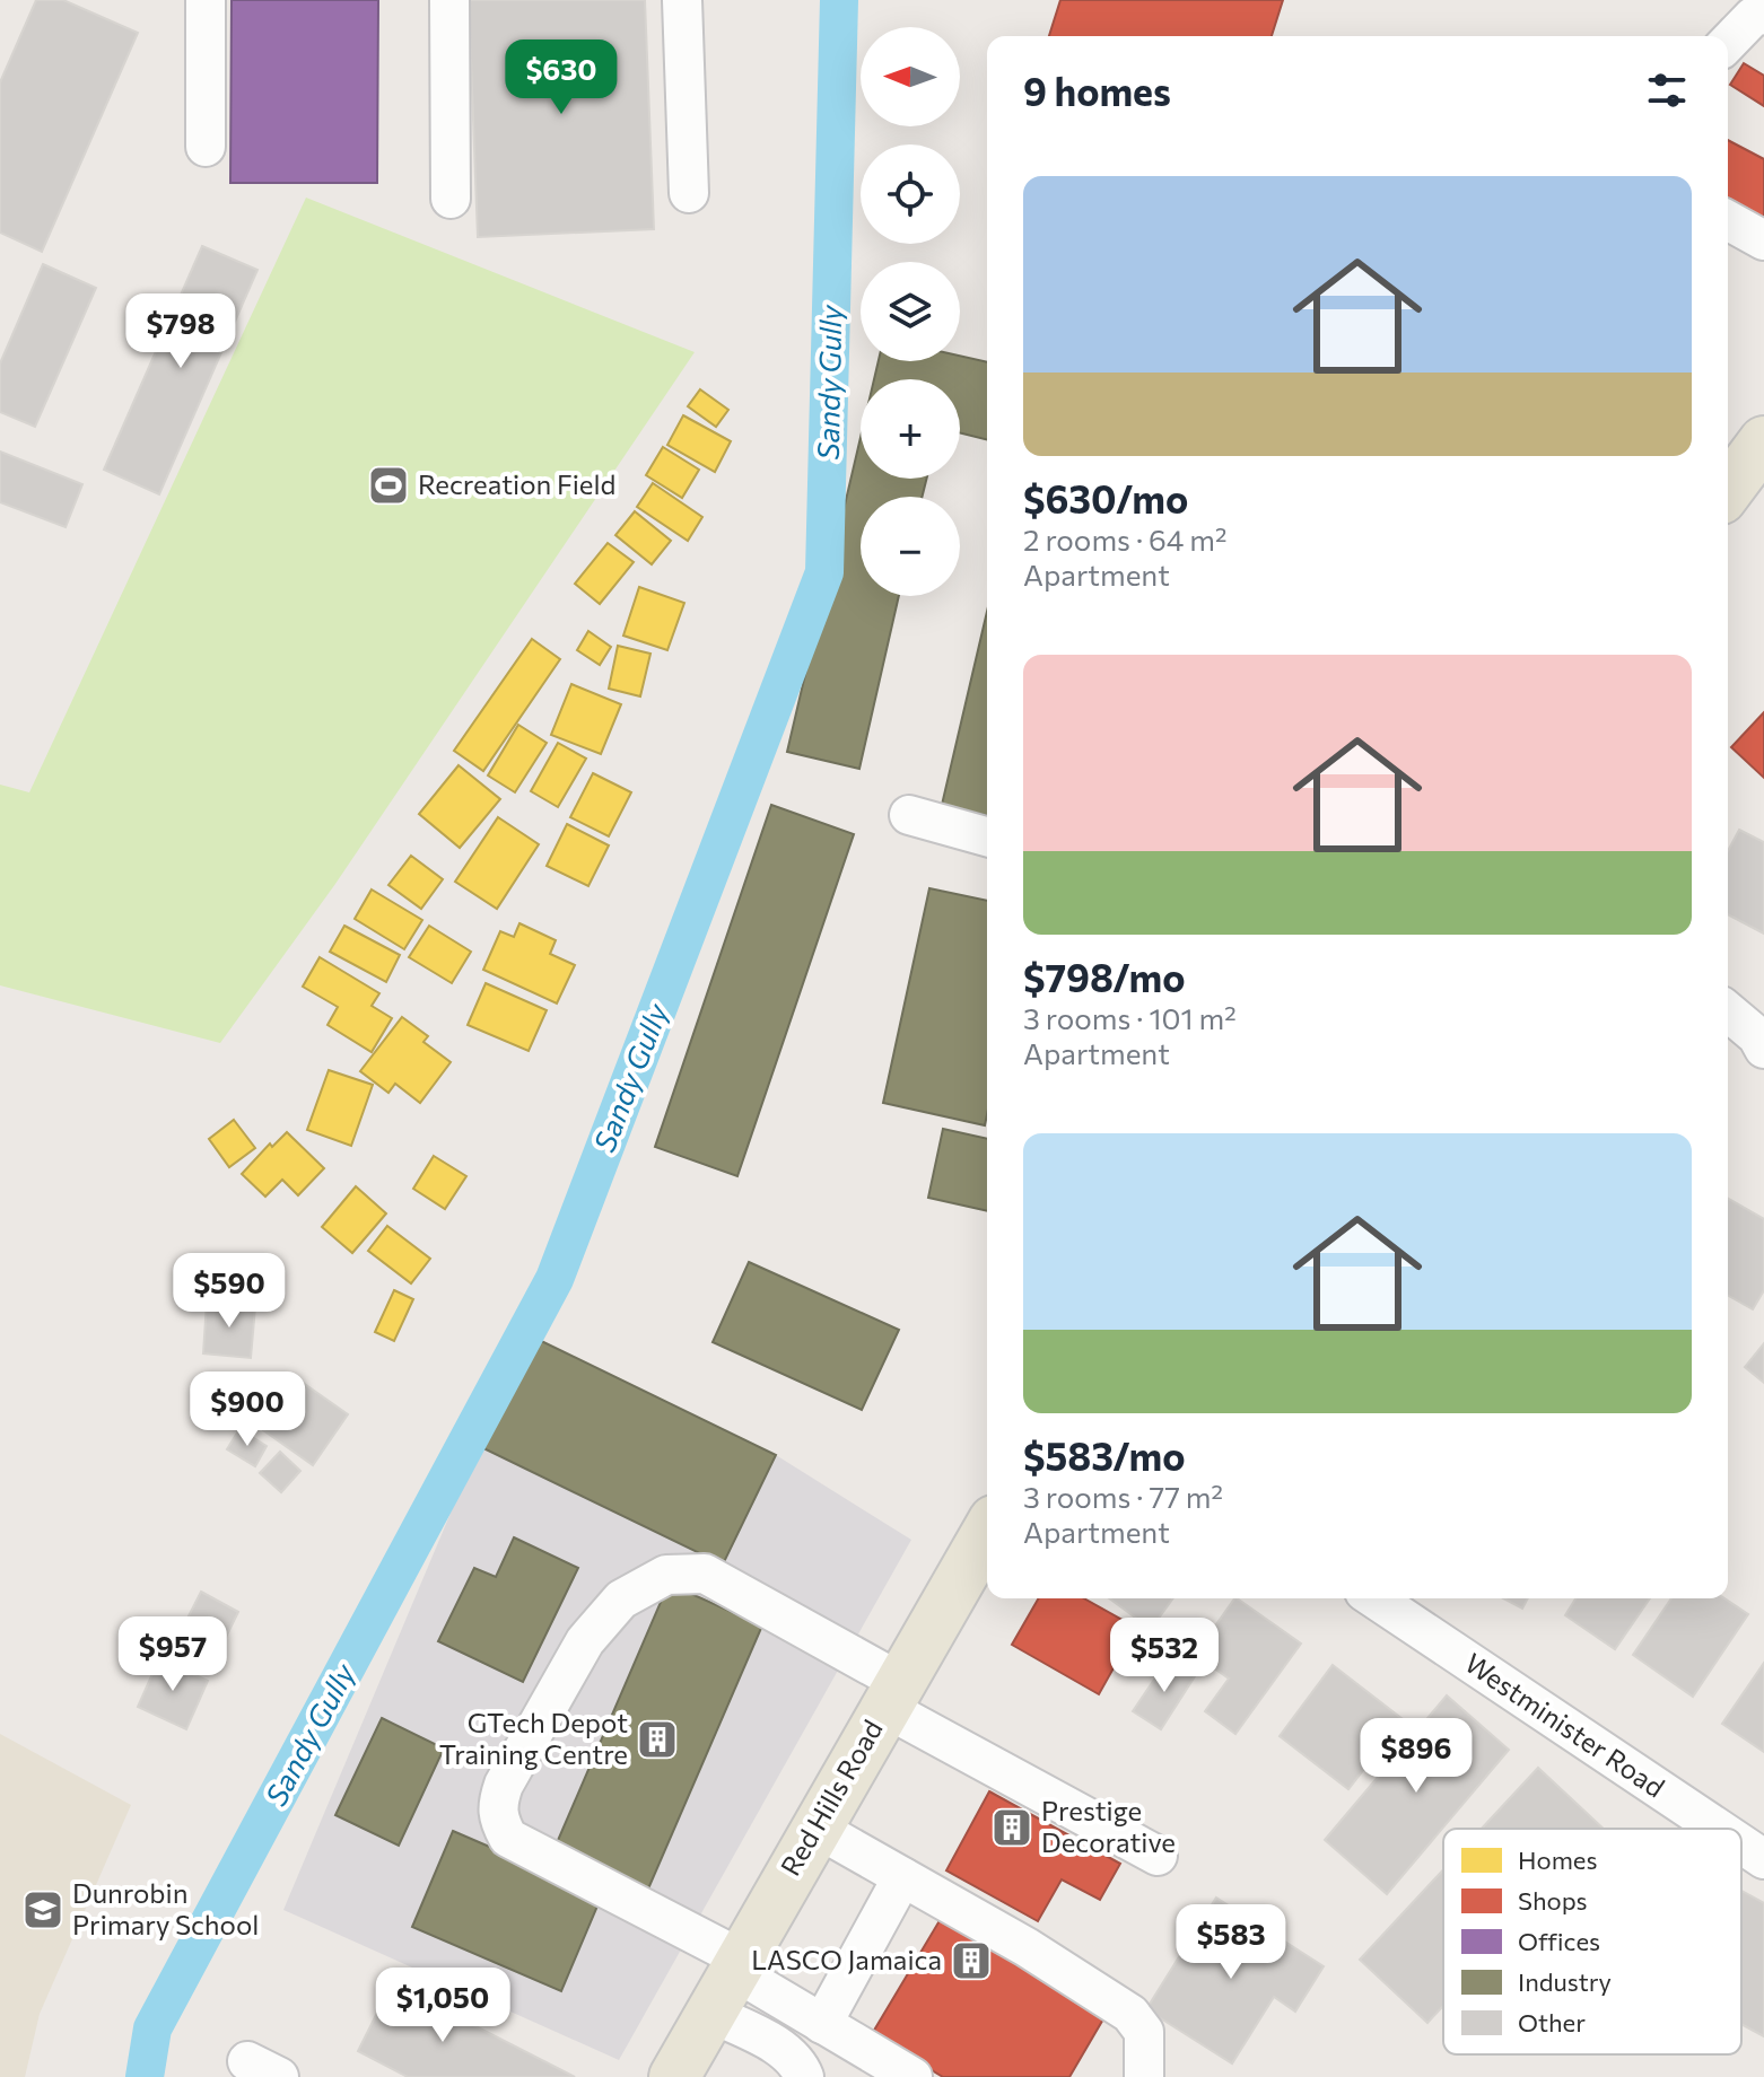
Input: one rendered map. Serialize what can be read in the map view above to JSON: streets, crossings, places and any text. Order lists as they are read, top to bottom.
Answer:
{
  "streets": {
    "main road": ["Red Hills Road"],
    "street": ["Westminister Road"]
  },
  "water": ["Sandy Gully"],
  "places": {
    "sports": ["Recreation Field"],
    "building": ["GTech Depot Training Centre", "Prestige Decorative", "LASCO Jamaica"],
    "school or university": ["Dunrobin Primary School"]
  },
  "legend": [
    "Homes",
    "Shops",
    "Offices",
    "Industry",
    "Other"
  ],
  "north": "left",
  "page": {
    "map_buttons": ["+", "−"],
    "heading": "9 homes",
    "price": [
      "$630",
      "$798",
      "$590",
      "$900",
      "$957",
      "$532",
      "$896",
      "$583",
      "$1,050"
    ],
    "list": [
      {
        "name": "$630/mo",
        "note": "2 rooms · 64 m² · Apartment"
      },
      {
        "name": "$798/mo",
        "note": "3 rooms · 101 m² · Apartment"
      },
      {
        "name": "$583/mo",
        "note": "3 rooms · 77 m² · Apartment"
      }
    ]
  }
}
